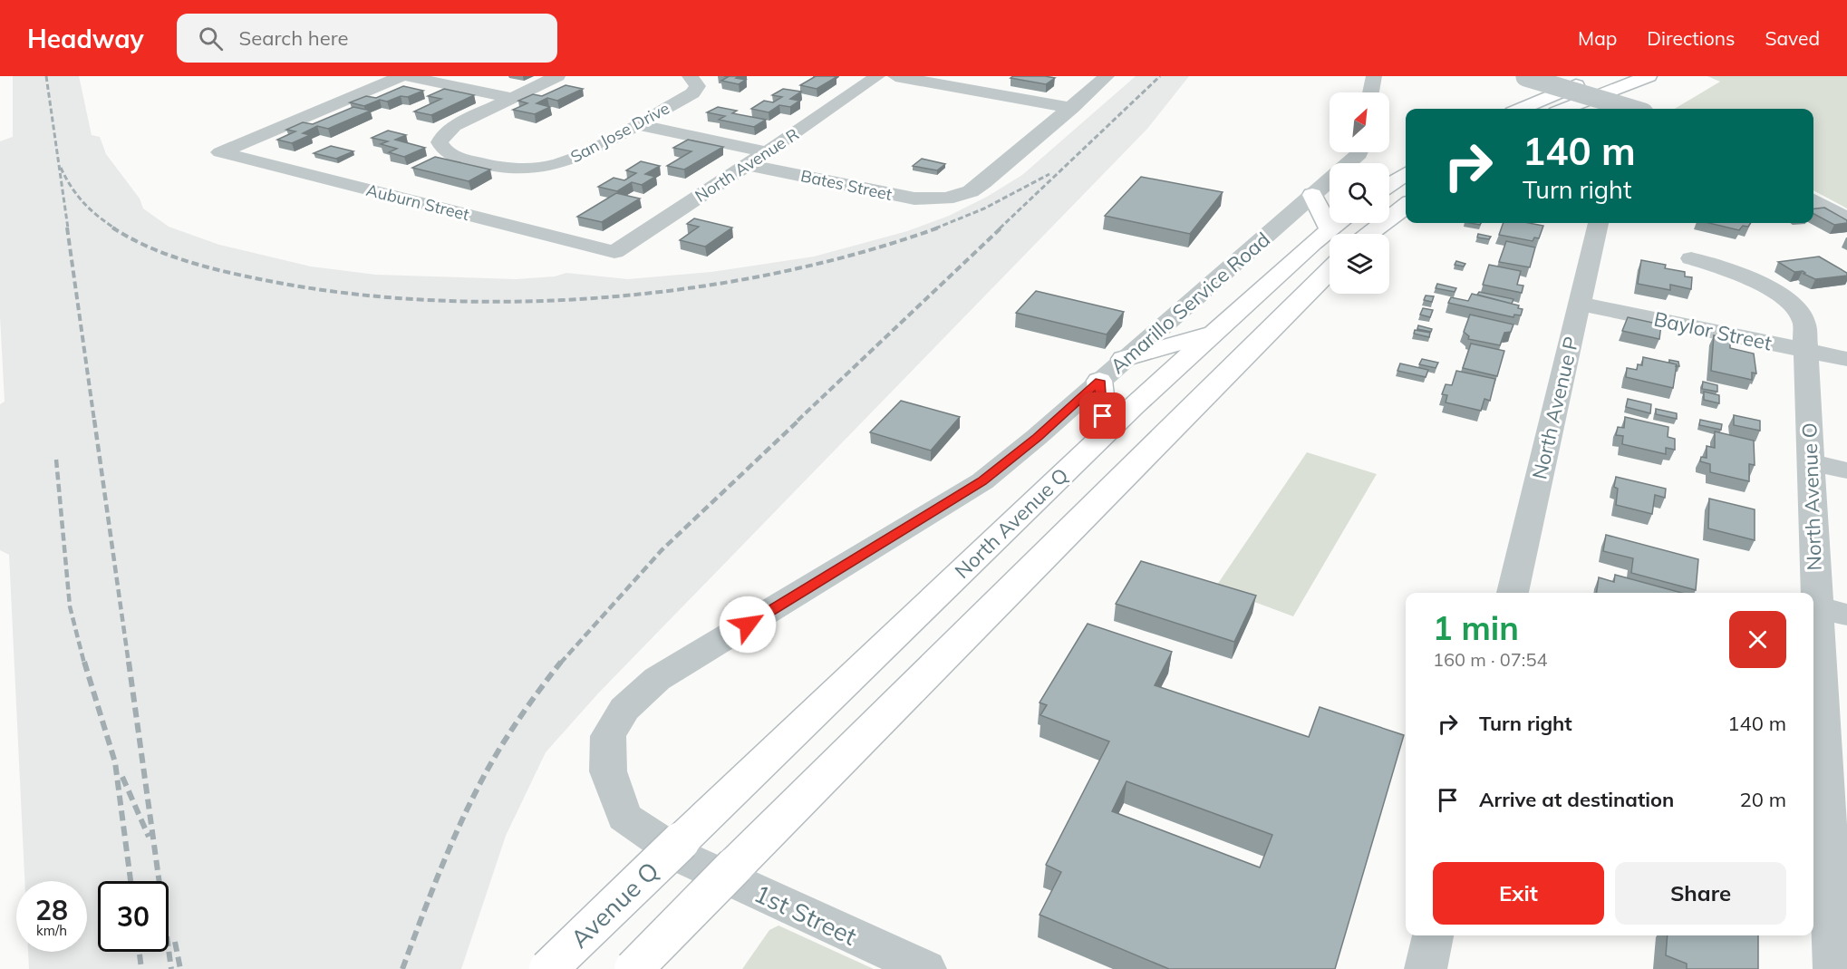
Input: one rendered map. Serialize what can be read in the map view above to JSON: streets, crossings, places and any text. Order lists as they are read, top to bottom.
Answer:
{
  "streets": {
    "main road": ["North Avenue Q", "Avenue Q"],
    "street": [
      "San Jose Drive",
      "North Avenue R",
      "Bates Street",
      "Auburn Street",
      "Amarillo Service Road",
      "Baylor Street",
      "North Avenue P",
      "North Avenue O",
      "1st Street"
    ]
  },
  "crossings": [
    ["North Avenue R", "Bates Street"],
    ["North Avenue R", "Auburn Street"],
    ["Amarillo Service Road", "North Avenue Q"],
    ["Amarillo Service Road", "Avenue Q"],
    ["Amarillo Service Road", "1st Street"],
    ["Baylor Street", "North Avenue P"],
    ["Baylor Street", "North Avenue O"],
    ["North Avenue Q", "Avenue Q"],
    ["North Avenue Q", "1st Street"],
    ["Avenue Q", "1st Street"]
  ],
  "north": "top right",
  "page": {
    "header": "Headway",
    "search": "Search here",
    "nav": ["Map", "Directions", "Saved"],
    "turn": ["140 m", "Turn right"],
    "heading": ["1 min", "160 m · 07:54"],
    "list": [
      {
        "name": "Turn right",
        "value": "140 m"
      },
      {
        "name": "Arrive at destination",
        "value": "20 m"
      }
    ],
    "buttons": ["Exit", "Share"],
    "speed": "28 km/h",
    "limit": "30"
  }
}
